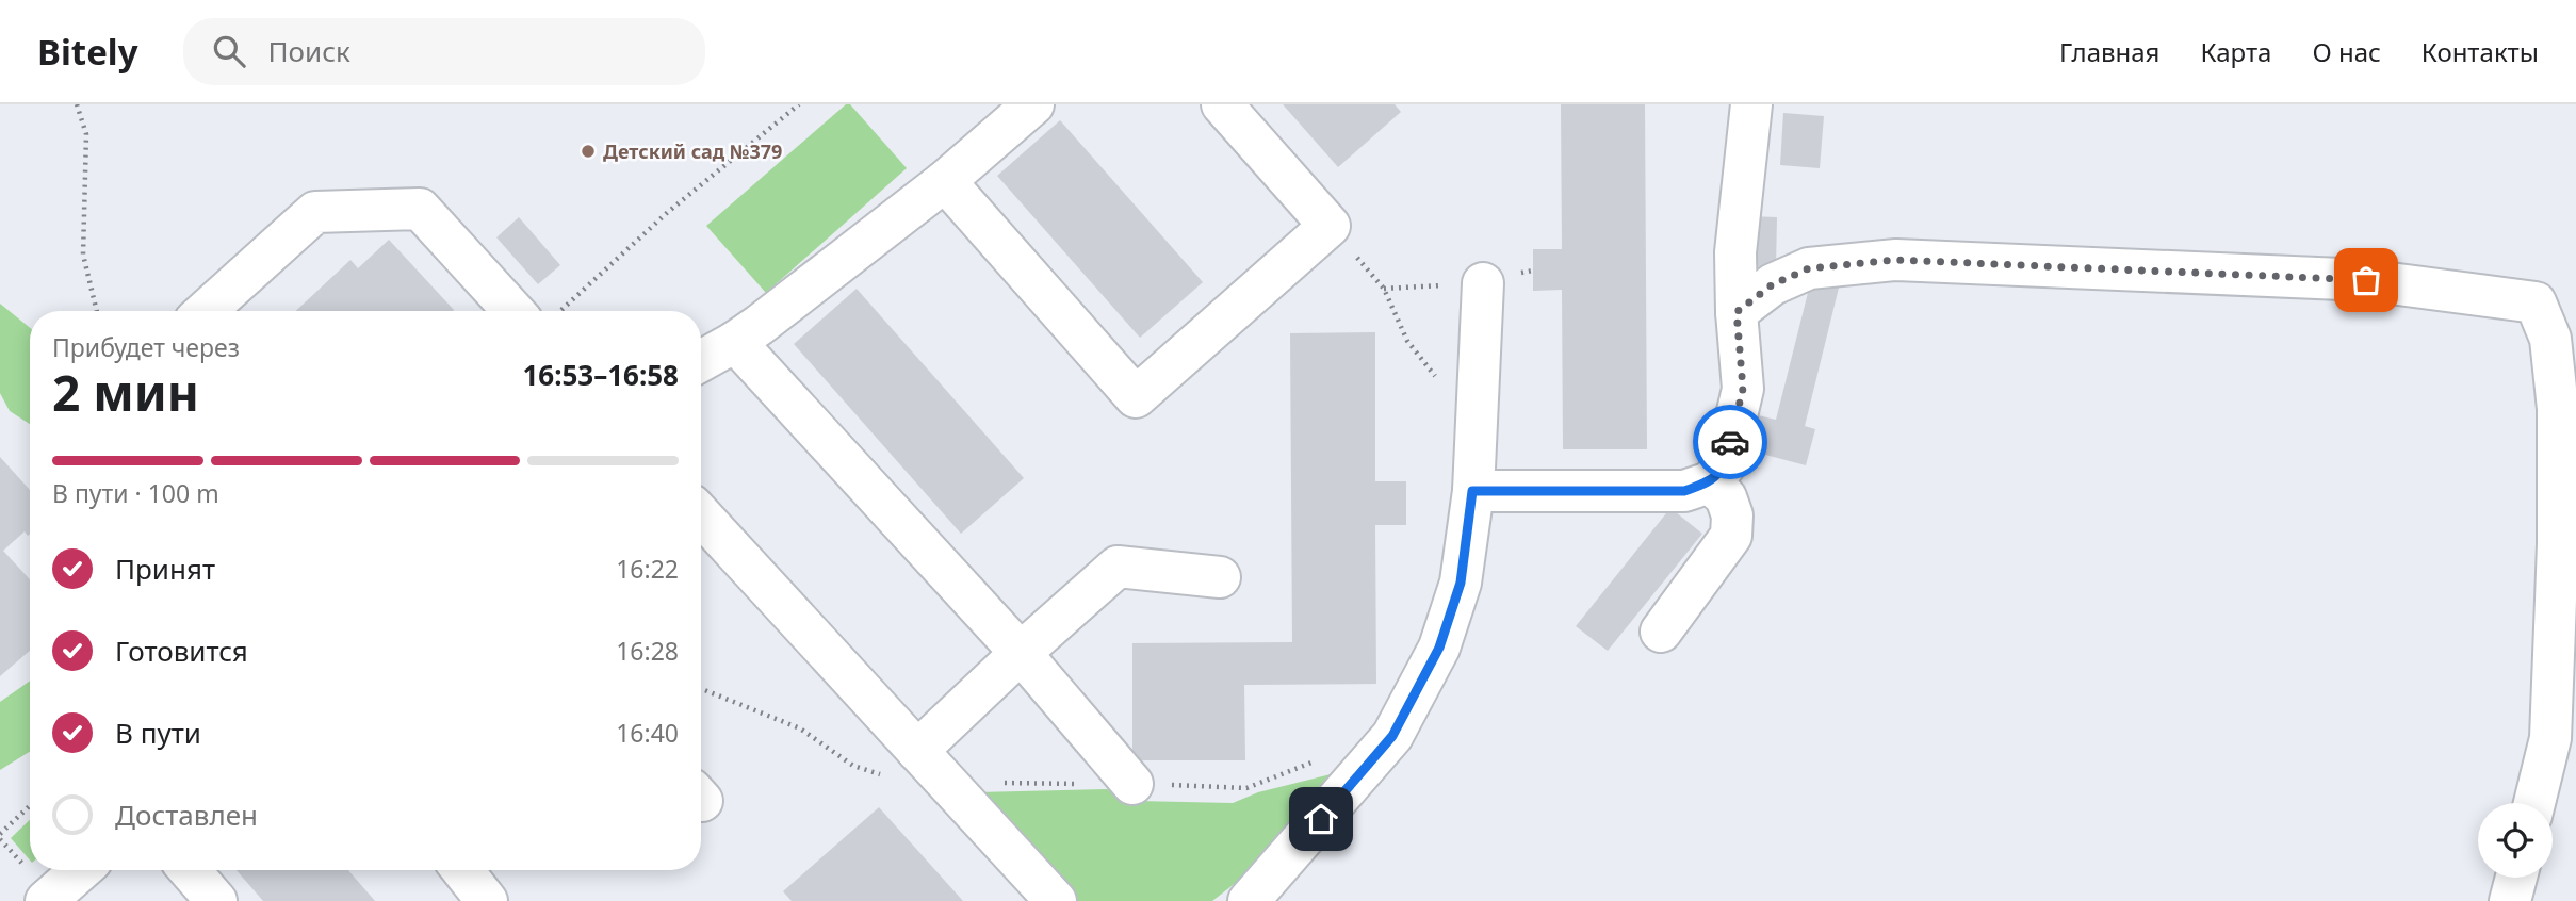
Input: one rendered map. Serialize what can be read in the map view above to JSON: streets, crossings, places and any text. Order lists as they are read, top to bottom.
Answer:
{
  "places": ["Детский сад №379"],
  "page": {
    "header": "Bitely",
    "search": "Поиск",
    "nav": [
      "Главная",
      "Карта",
      "О нас",
      "Контакты"
    ],
    "heading": ["2 мин", "Прибудет через", "16:53–16:58"],
    "bar": "В пути · 100 m",
    "list": [
      ["Принят", "16:22"],
      ["Готовится", "16:28"],
      ["В пути", "16:40"],
      "Доставлен"
    ]
  }
}
